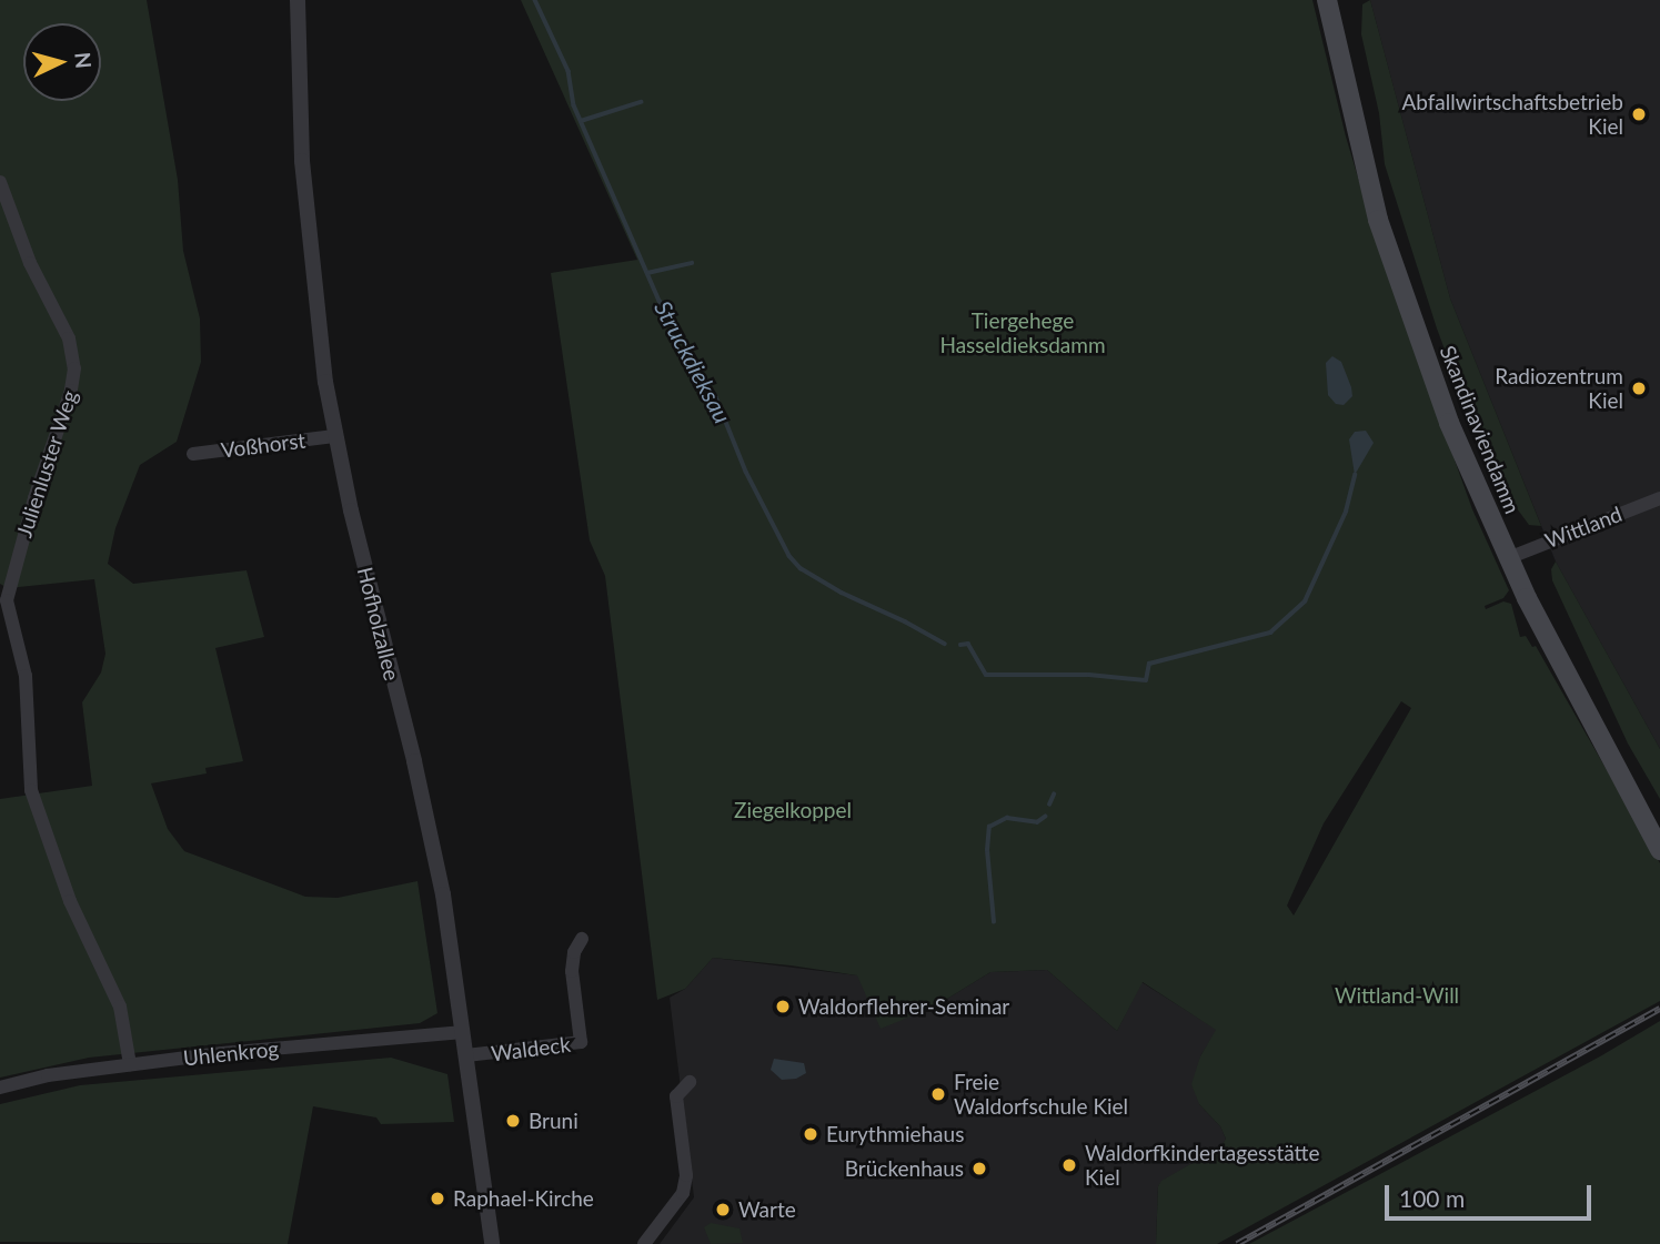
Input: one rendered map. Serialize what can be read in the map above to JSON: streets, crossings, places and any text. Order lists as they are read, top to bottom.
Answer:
{
  "streets": {
    "main road": ["Skandinaviendamm"],
    "street": [
      "Voßhorst",
      "Julienluster Weg",
      "Wittland",
      "Hofholzallee",
      "Waldeck",
      "Uhlenkrog"
    ]
  },
  "crossings": [
    ["Skandinaviendamm", "Wittland"],
    ["Voßhorst", "Hofholzallee"],
    ["Julienluster Weg", "Uhlenkrog"],
    ["Hofholzallee", "Waldeck"],
    ["Hofholzallee", "Uhlenkrog"]
  ],
  "water": ["Struckdieksau"],
  "parks": ["Tiergehege Hasseldieksdamm", "Ziegelkoppel", "Wittland-Will"],
  "places": [
    "Abfallwirtschaftsbetrieb Kiel",
    "Radiozentrum Kiel",
    "Waldorflehrer-Seminar",
    "Freie Waldorfschule Kiel",
    "Bruni",
    "Eurythmiehaus",
    "Waldorfkindertagesstätte Kiel",
    "Brückenhaus",
    "Raphael-Kirche",
    "Warte"
  ],
  "scale_bar": "100 m",
  "north": "right"
}
